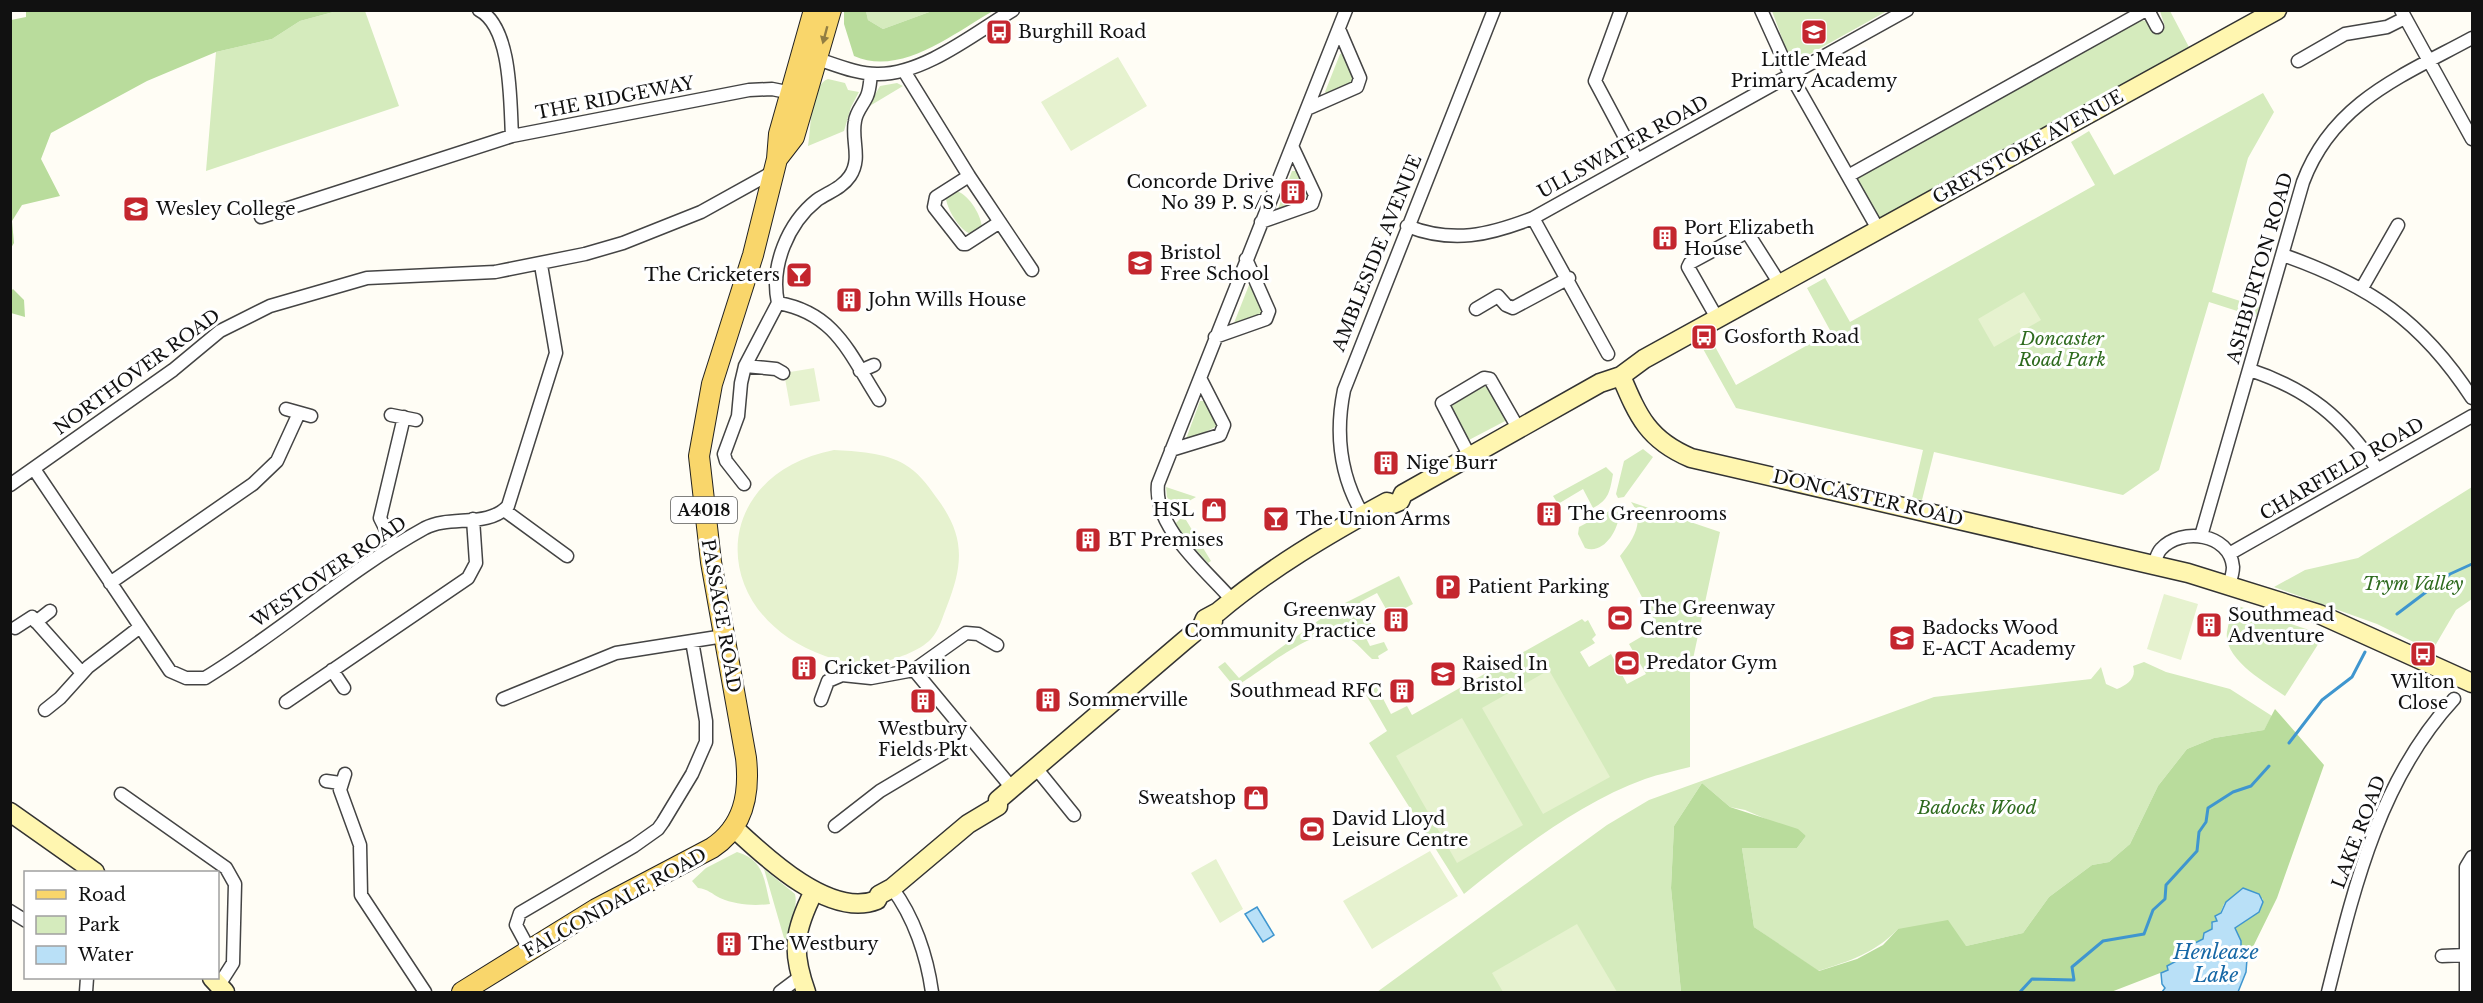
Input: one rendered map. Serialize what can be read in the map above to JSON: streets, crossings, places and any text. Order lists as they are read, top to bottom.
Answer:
{
  "streets": {
    "main road": ["A4018", "PASSAGE ROAD", "FALCONDALE ROAD"],
    "street": [
      "THE RIDGEWAY",
      "ULLSWATER ROAD",
      "GREYSTOKE AVENUE",
      "AMBLESIDE AVENUE",
      "ASHBURTON ROAD",
      "NORTHOVER ROAD",
      "CHARFIELD ROAD",
      "DONCASTER ROAD",
      "WESTOVER ROAD",
      "LAKE ROAD"
    ]
  },
  "crossings": [
    ["THE RIDGEWAY", "PASSAGE ROAD"],
    ["ULLSWATER ROAD", "AMBLESIDE AVENUE"],
    ["GREYSTOKE AVENUE", "AMBLESIDE AVENUE"],
    ["GREYSTOKE AVENUE", "DONCASTER ROAD"],
    ["GREYSTOKE AVENUE", "PASSAGE ROAD"],
    ["GREYSTOKE AVENUE", "FALCONDALE ROAD"],
    ["NORTHOVER ROAD", "WESTOVER ROAD"],
    ["NORTHOVER ROAD", "PASSAGE ROAD"],
    ["PASSAGE ROAD", "FALCONDALE ROAD"]
  ],
  "water": ["Henleaze Lake"],
  "parks": ["Doncaster Road Park", "Trym Valley", "Badocks Wood"],
  "places": {
    "bus stop": ["Burghill Road", "Gosforth Road", "Wilton Close"],
    "school or university": [
      "Little Mead Primary Academy",
      "Wesley College",
      "Bristol Free School",
      "Badocks Wood E-ACT Academy",
      "Raised In Bristol"
    ],
    "building": [
      "Concorde Drive No 39 P. S/S",
      "Port Elizabeth House",
      "John Wills House",
      "Nige Burr",
      "The Greenrooms",
      "BT Premises",
      "Greenway Community Practice",
      "Southmead Adventure",
      "Cricket Pavilion",
      "Southmead RFC",
      "Sommerville",
      "Westbury Fields Pkt",
      "The Westbury"
    ],
    "bar": ["The Cricketers", "The Union Arms"],
    "shop": ["HSL", "Sweatshop"],
    "parking": ["Patient Parking"],
    "sports": ["The Greenway Centre", "Predator Gym", "David Lloyd Leisure Centre"]
  },
  "legend": ["Road", "Park", "Water"]
}
